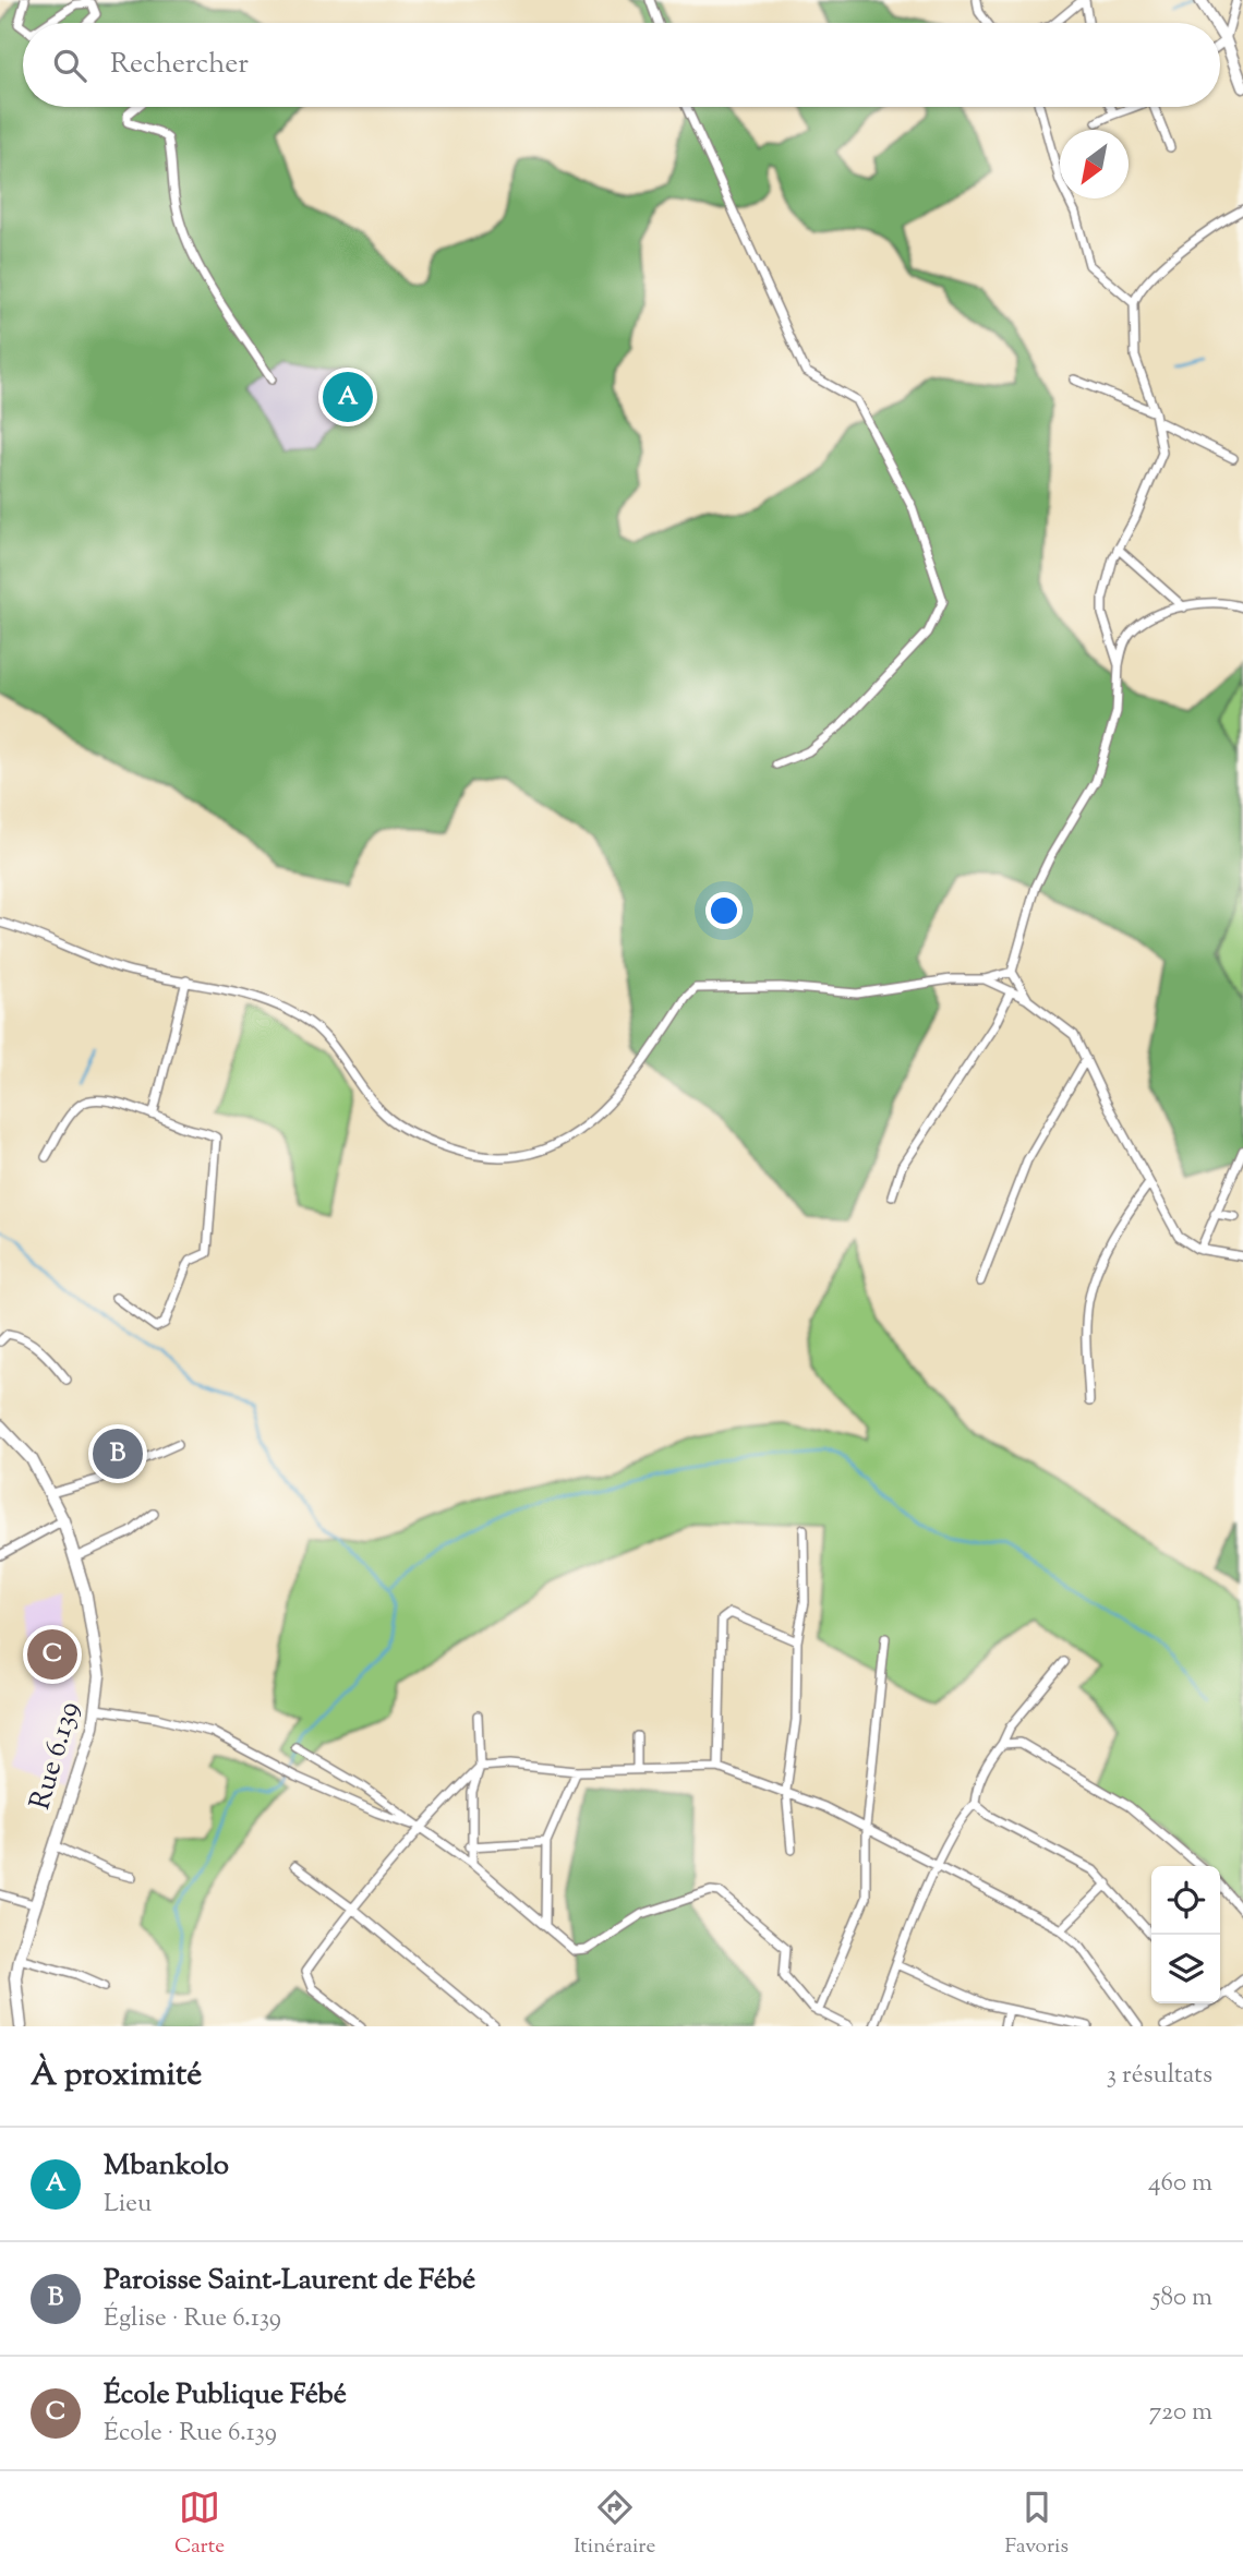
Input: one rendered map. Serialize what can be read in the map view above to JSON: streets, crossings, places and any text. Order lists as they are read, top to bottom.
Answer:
{
  "streets": {
    "street": ["Rue 6.139"]
  },
  "north": "bottom left",
  "page": {
    "search": "Rechercher",
    "pins": ["A", "B", "C"],
    "heading": ["À proximité", "3 résultats"],
    "list": [
      {
        "mark": "A",
        "name": "Mbankolo",
        "note": "Lieu",
        "value": "460 m"
      },
      {
        "mark": "B",
        "name": "Paroisse Saint-Laurent de Fébé",
        "note": "Église · Rue 6.139",
        "value": "580 m"
      },
      {
        "mark": "C",
        "name": "École Publique Fébé",
        "note": "École · Rue 6.139",
        "value": "720 m"
      }
    ],
    "nav": ["Carte", "Itinéraire", "Favoris"]
  }
}
